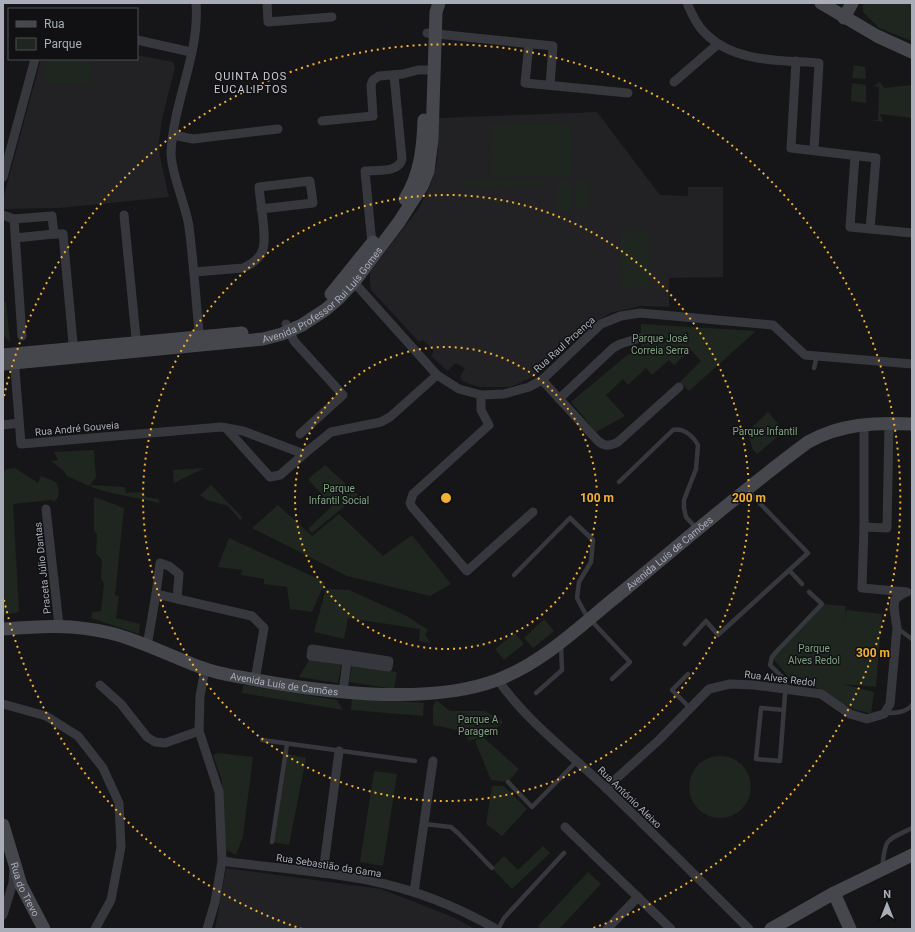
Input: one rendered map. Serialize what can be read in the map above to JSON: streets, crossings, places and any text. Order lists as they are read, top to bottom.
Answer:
{
  "streets": {
    "street": [
      "Avenida Professor Rui Luís Gomes",
      "Rua Raul Proença",
      "Rua André Gouveia",
      "Avenida Luís de Camões",
      "Praceta Júlio Dantas",
      "Rua Alves Redol",
      "Rua António Aleixo",
      "Rua Sebastião da Gama",
      "Rua do Trevo"
    ]
  },
  "crossings": [
    ["Avenida Professor Rui Luís Gomes", "Rua Raul Proença"],
    ["Avenida Professor Rui Luís Gomes", "Rua André Gouveia"],
    ["Avenida Luís de Camões", "Praceta Júlio Dantas"],
    ["Avenida Luís de Camões", "Rua António Aleixo"],
    ["Rua Alves Redol", "Rua António Aleixo"]
  ],
  "districts": ["QUINTA DOS EUCALIPTOS"],
  "parks": [
    "Parque José Correia Serra",
    "Parque Infantil",
    "Parque Infantil Social",
    "Parque Alves Redol",
    "Parque A Paragem"
  ],
  "legend": ["Rua", "Parque"],
  "north": "top",
  "rings": ["100 m", "200 m", "300 m"]
}
